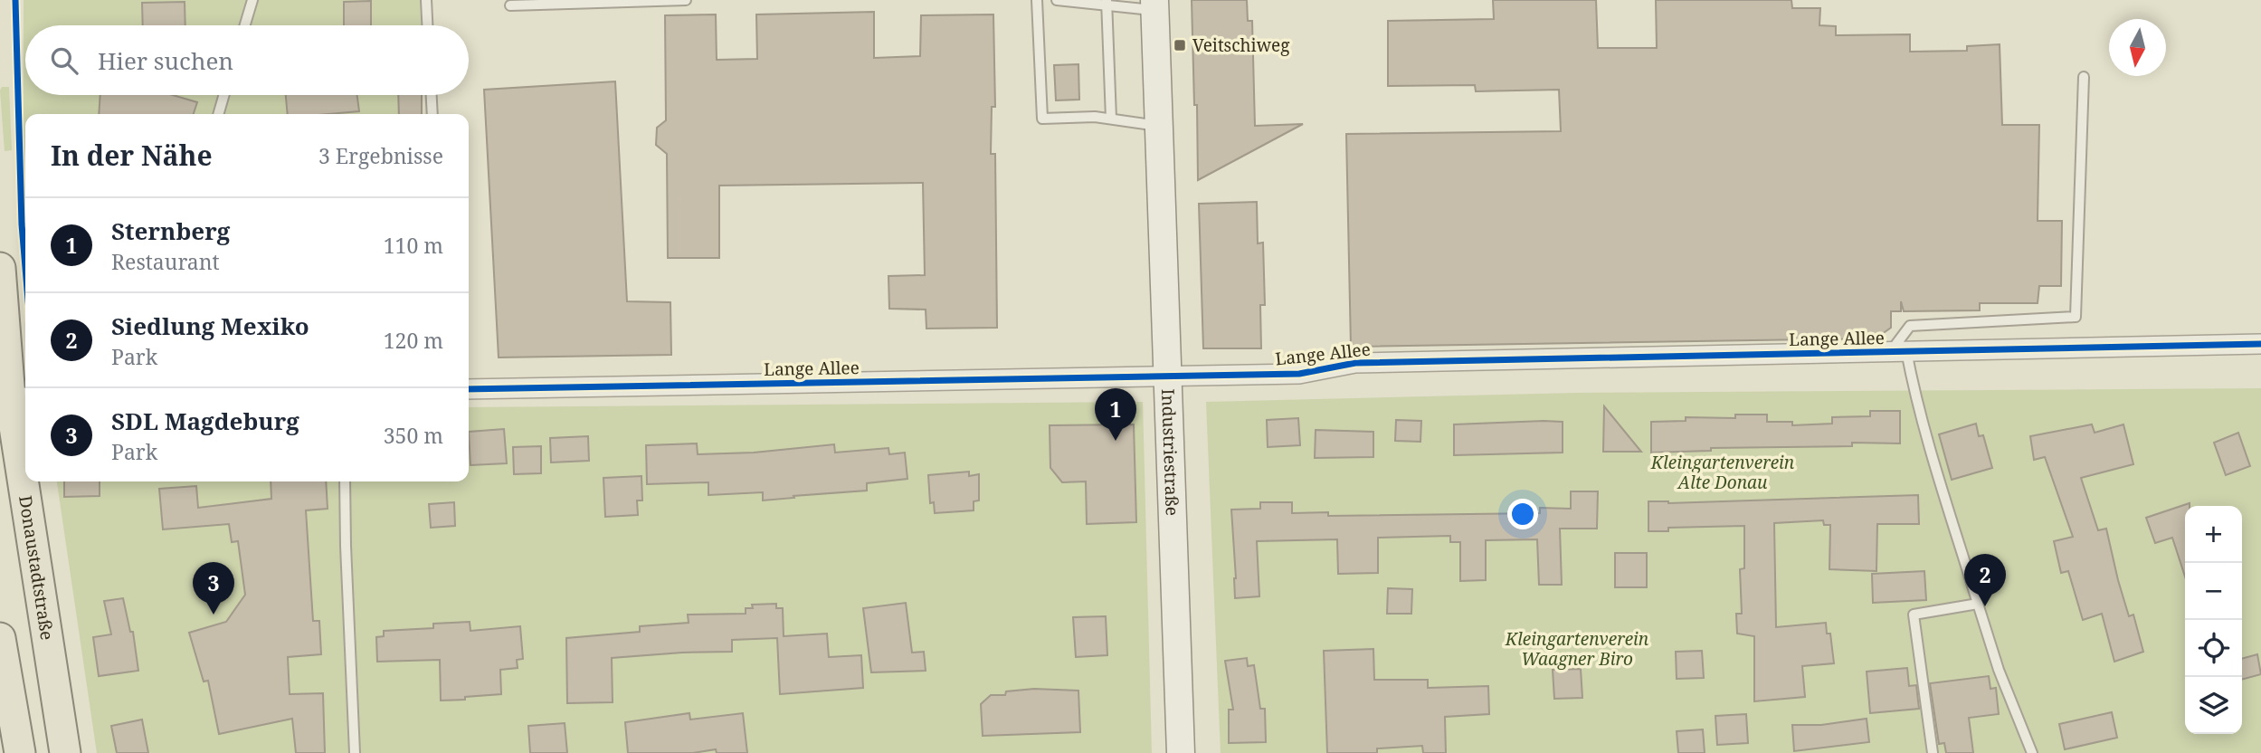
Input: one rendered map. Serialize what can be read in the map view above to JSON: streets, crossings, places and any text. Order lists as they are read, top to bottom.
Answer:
{
  "streets": {
    "main road": ["Donaustadtstraße"],
    "street": ["Lange Allee", "Industriestraße"]
  },
  "crossings": [
    ["Lange Allee", "Industriestraße"]
  ],
  "parks": ["Kleingartenverein Alte Donau", "Kleingartenverein Waagner Biro"],
  "places": {
    "transit": ["Veitschiweg"]
  },
  "north": "bottom",
  "page": {
    "search": "Hier suchen",
    "heading": ["In der Nähe", "3 Ergebnisse"],
    "list": [
      {
        "mark": "1",
        "name": "Sternberg",
        "note": "Restaurant",
        "value": "110 m"
      },
      {
        "mark": "2",
        "name": "Siedlung Mexiko",
        "note": "Park",
        "value": "120 m"
      },
      {
        "mark": "3",
        "name": "SDL Magdeburg",
        "note": "Park",
        "value": "350 m"
      }
    ],
    "pins": ["1", "2", "3"],
    "map_buttons": ["+", "−"]
  }
}
